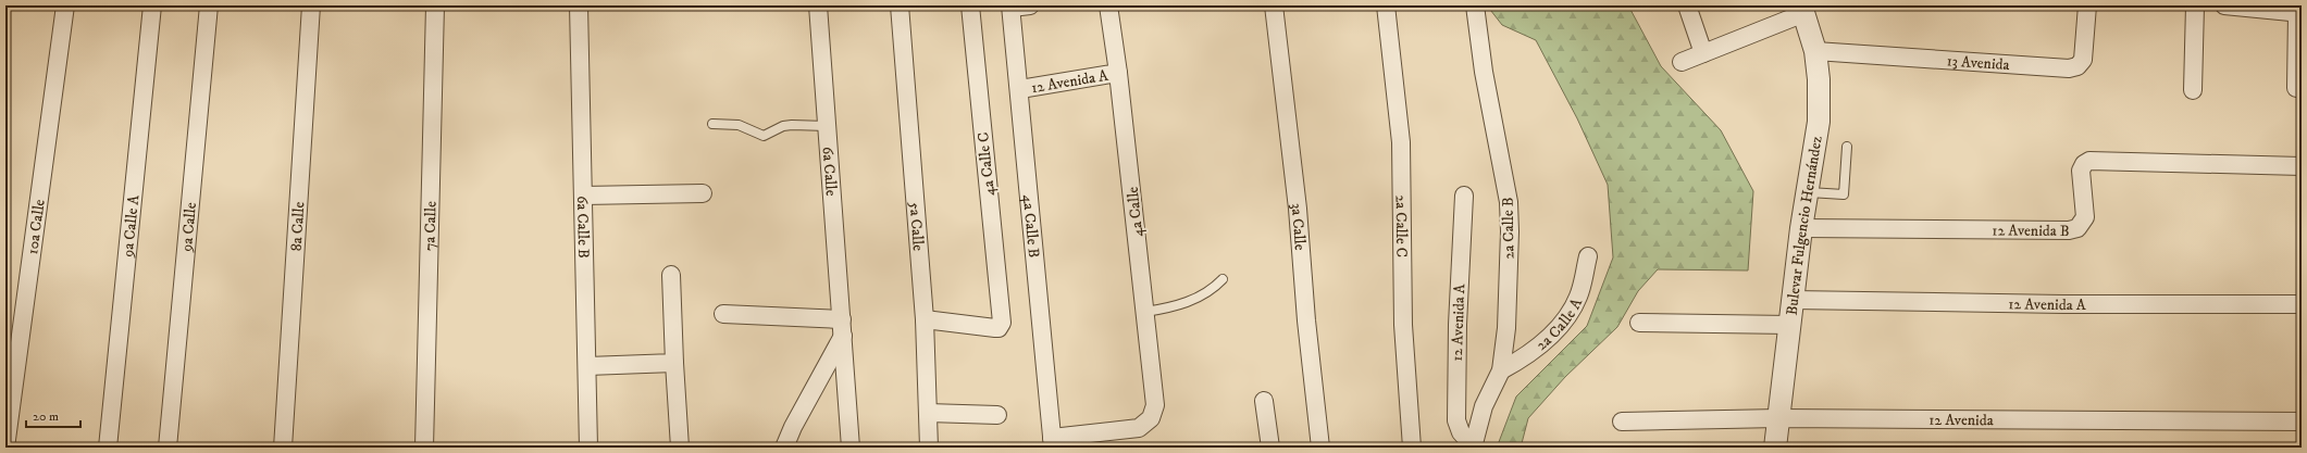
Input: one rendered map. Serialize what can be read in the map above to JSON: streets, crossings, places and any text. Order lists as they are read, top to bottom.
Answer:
{
  "streets": {
    "street": [
      "13 Avenida",
      "12 Avenida A",
      "4a Calle C",
      "6a Calle",
      "4a Calle",
      "9a Calle A",
      "7a Calle",
      "6a Calle B",
      "5a Calle",
      "4a Calle B",
      "3a Calle",
      "2a Calle C",
      "Bulevar Fulgencio Hernández",
      "10a Calle",
      "9a Calle",
      "8a Calle",
      "2a Calle B",
      "12 Avenida B",
      "2a Calle A",
      "12 Avenida"
    ]
  },
  "crossings": [
    ["13 Avenida", "Bulevar Fulgencio Hernández"],
    ["12 Avenida A", "4a Calle"],
    ["12 Avenida A", "4a Calle B"],
    ["12 Avenida A", "Bulevar Fulgencio Hernández"],
    ["12 Avenida A", "2a Calle B"],
    ["4a Calle C", "5a Calle"],
    ["4a Calle", "4a Calle B"],
    ["Bulevar Fulgencio Hernández", "12 Avenida B"],
    ["Bulevar Fulgencio Hernández", "12 Avenida"],
    ["2a Calle B", "2a Calle A"]
  ],
  "scale_bar": "20 m"
}
